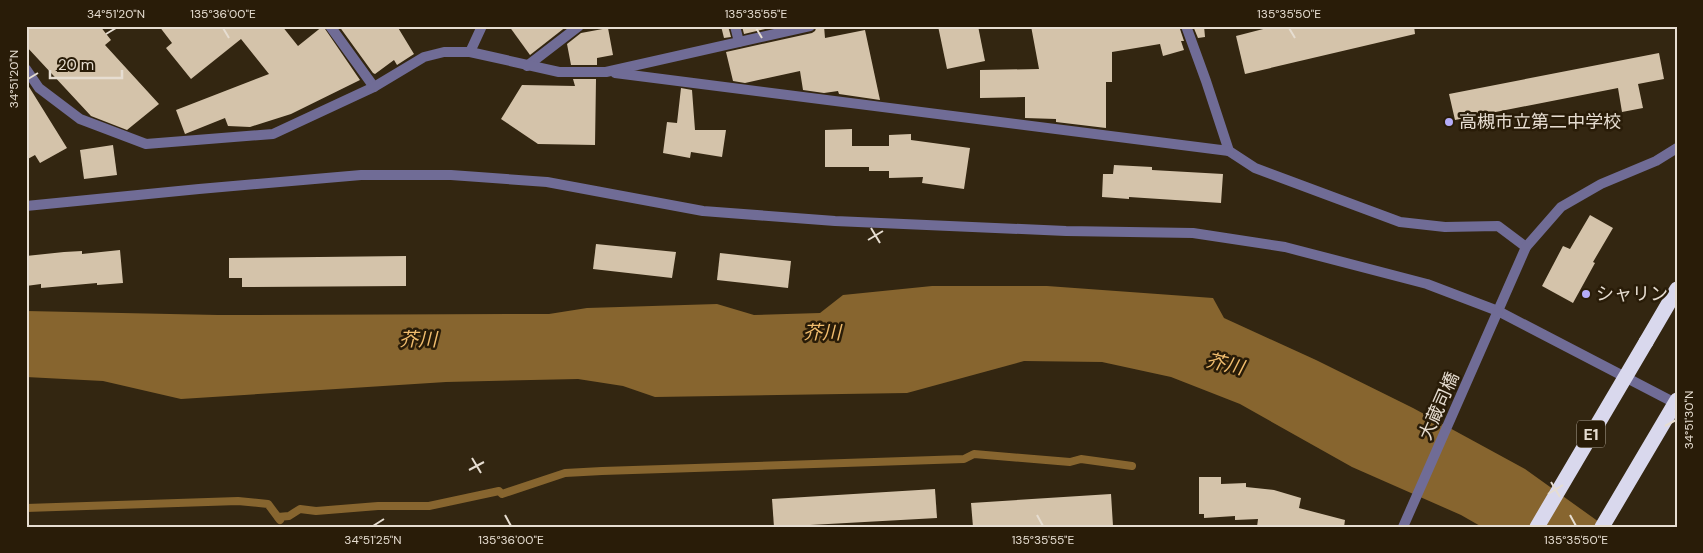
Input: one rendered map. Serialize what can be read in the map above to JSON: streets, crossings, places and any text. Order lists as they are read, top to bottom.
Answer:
{
  "streets": {
    "highway": ["E1"],
    "street": ["大蔵司橋"]
  },
  "water": ["芥川"],
  "places": ["高槻市立第二中学校", "シャリン"],
  "scale_bar": "20 m",
  "coordinates": [
    "34°51'20\"N",
    "135°36'00\"E",
    "135°35'55\"E",
    "135°35'50\"E",
    "34°51'30\"N",
    "34°51'25\"N"
  ]
}
